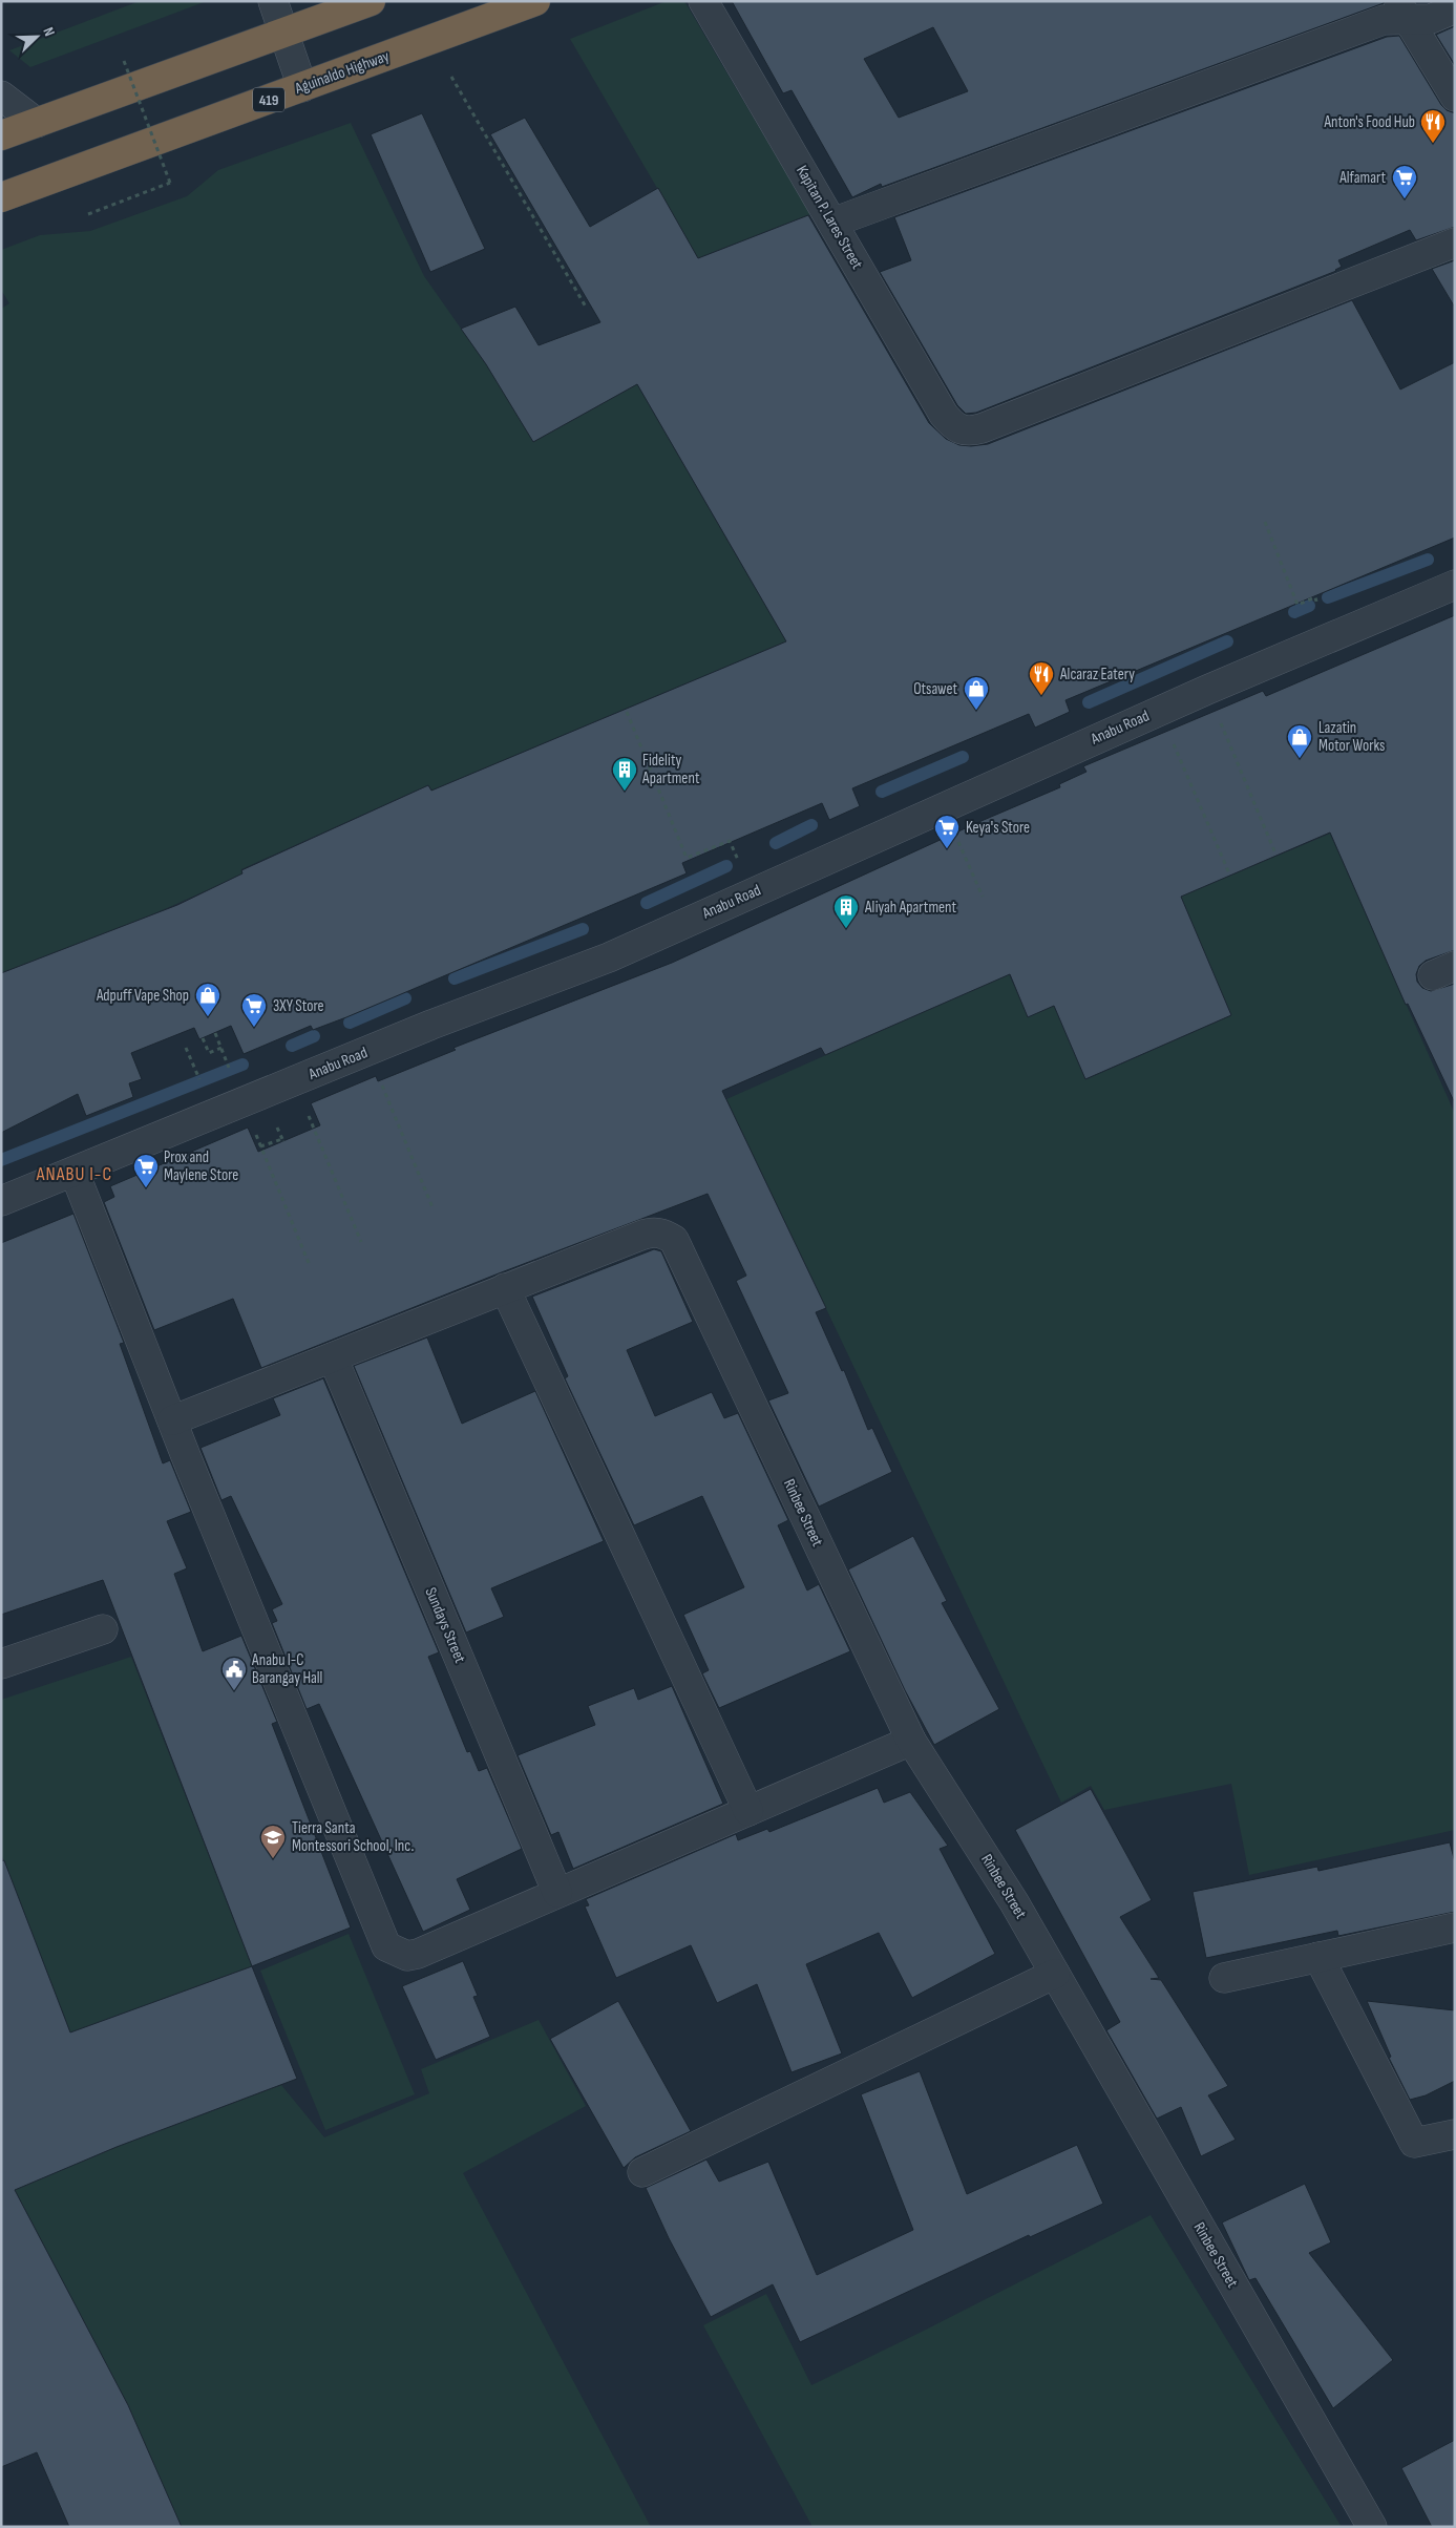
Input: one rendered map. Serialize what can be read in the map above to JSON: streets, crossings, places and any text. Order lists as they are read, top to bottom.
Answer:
{
  "streets": {
    "highway": ["Aguinaldo Highway", "419"],
    "street": [
      "Kapitan P. Lares Street",
      "Anabu Road",
      "Rinbee Street",
      "Sundays Street"
    ]
  },
  "districts": ["ANABU I-C"],
  "places": {
    "restaurant": ["Anton's Food Hub", "Alcaraz Eatery"],
    "supermarket": [
      "Alfamart",
      "Keya's Store",
      "3XY Store",
      "Prox and Maylene Store"
    ],
    "shop": ["Otsawet", "Lazatin Motor Works", "Adpuff Vape Shop"],
    "building": ["Fidelity Apartment", "Aliyah Apartment"],
    "public building": ["Anabu I-C Barangay Hall"],
    "school or university": ["Tierra Santa Montessori School, Inc."]
  },
  "north": "top right"
}
